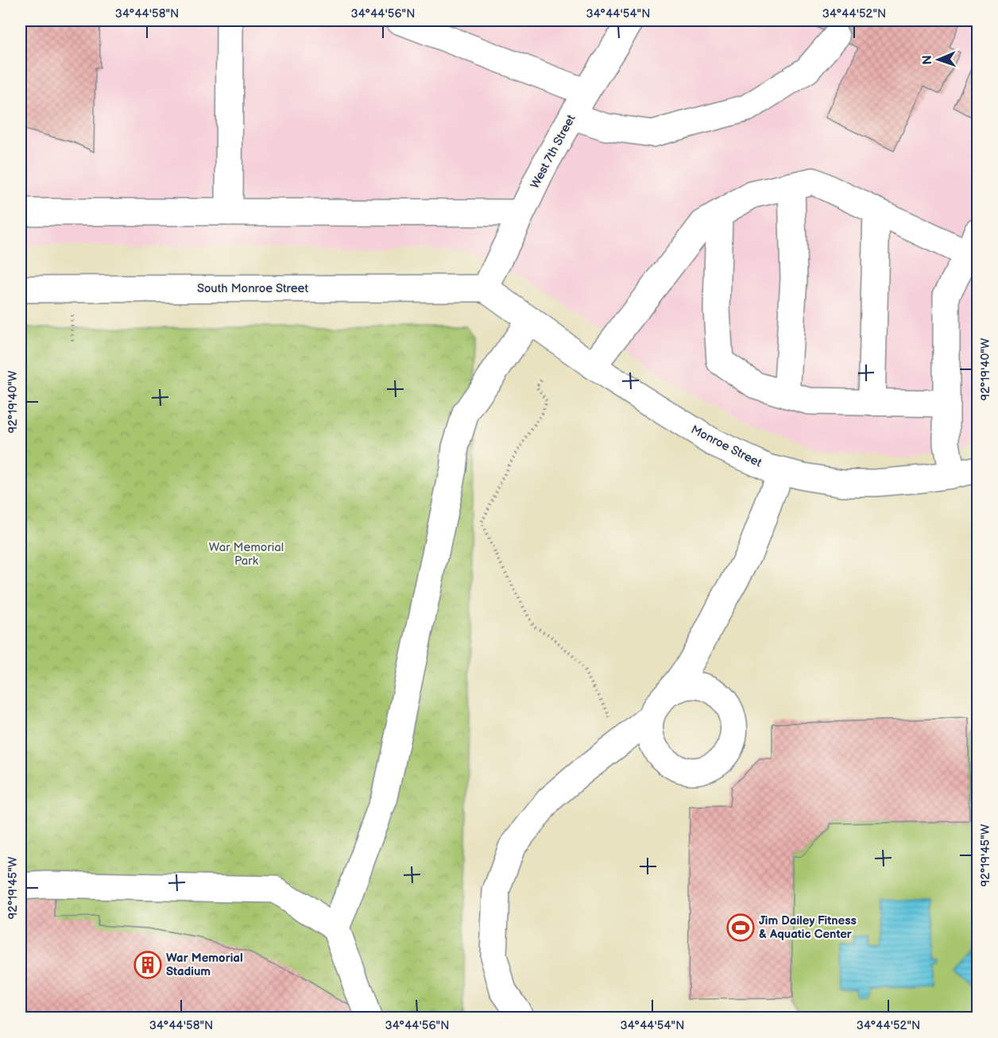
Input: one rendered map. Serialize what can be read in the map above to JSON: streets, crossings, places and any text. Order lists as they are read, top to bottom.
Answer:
{
  "streets": {
    "street": ["West 7th Street", "South Monroe Street", "Monroe Street"]
  },
  "crossings": [
    ["West 7th Street", "South Monroe Street"],
    ["West 7th Street", "Monroe Street"],
    ["South Monroe Street", "Monroe Street"]
  ],
  "parks": ["War Memorial Park"],
  "places": {
    "sports": ["Jim Dailey Fitness & Aquatic Center"],
    "building": ["War Memorial Stadium"]
  },
  "north": "left",
  "coordinates": [
    "34°44'58\"N",
    "34°44'56\"N",
    "34°44'54\"N",
    "34°44'52\"N",
    "92°19'40\"W",
    "92°19'45\"W"
  ]
}
